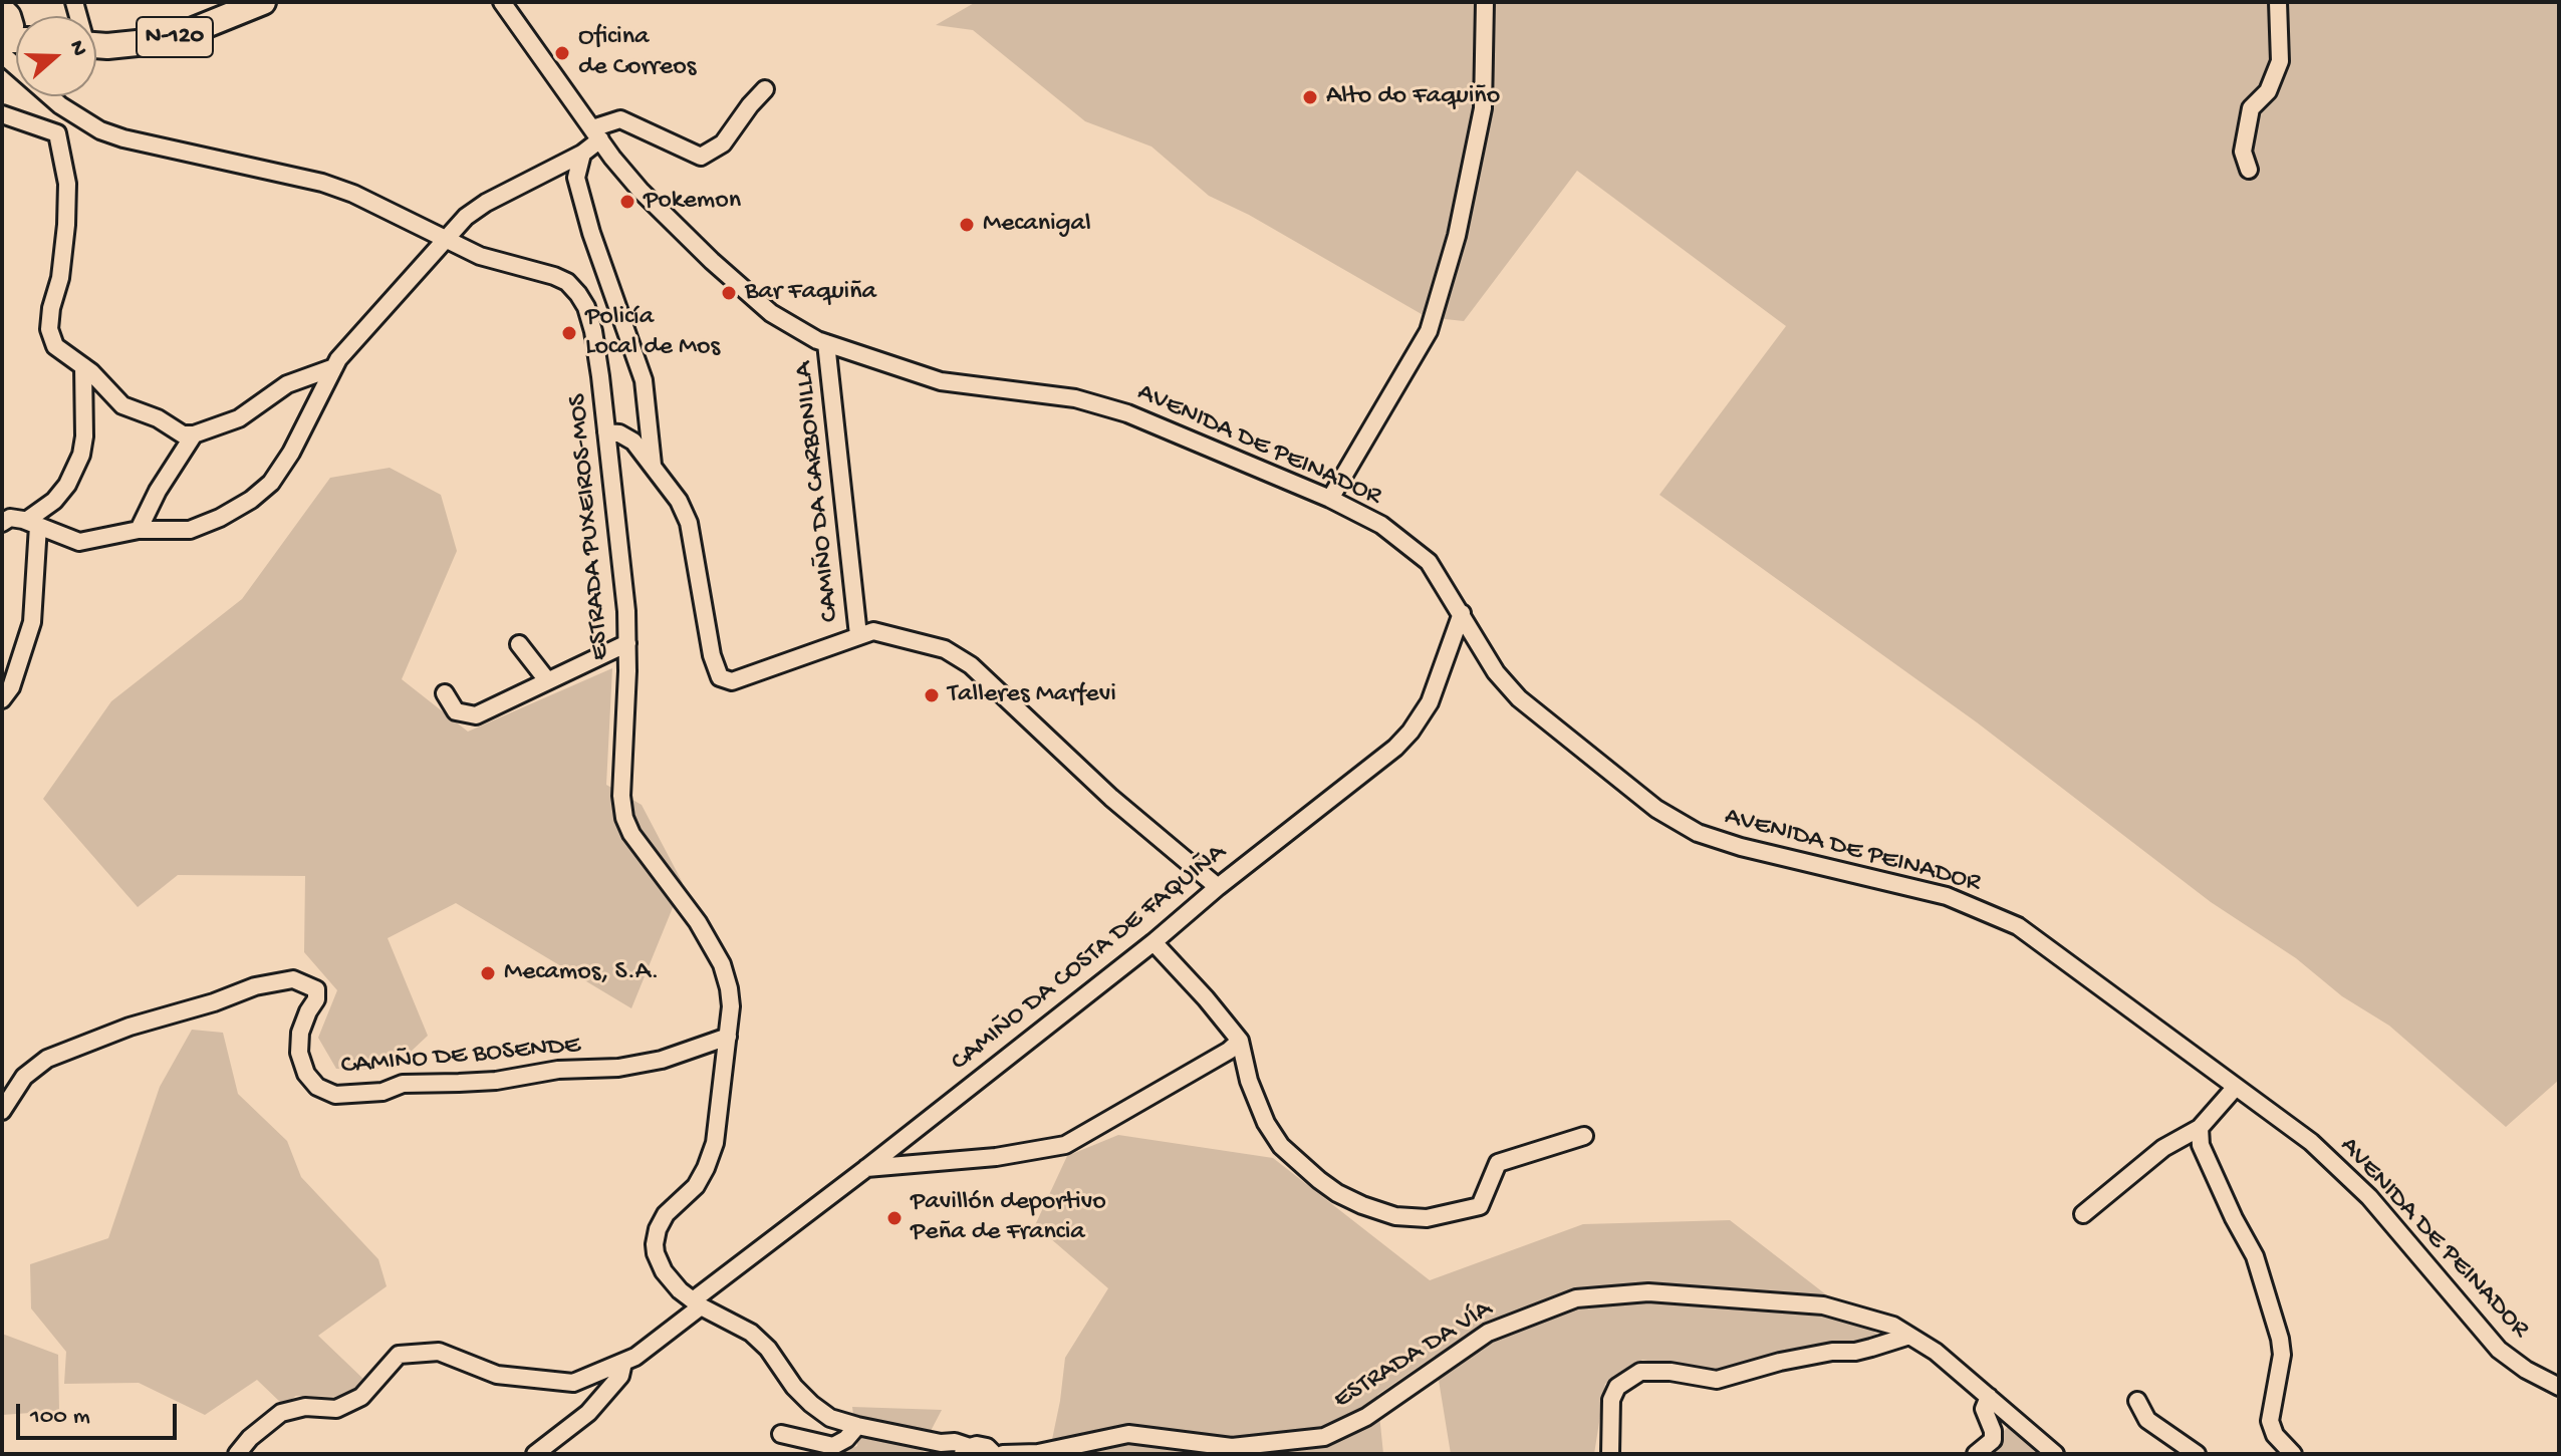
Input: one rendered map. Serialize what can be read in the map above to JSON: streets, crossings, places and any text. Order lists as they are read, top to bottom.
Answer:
{
  "streets": {
    "highway": ["N-120"],
    "street": [
      "AVENIDA DE PEINADOR",
      "CAMIÑO DA CARBONILLA",
      "ESTRADA PUXEIROS-MOS",
      "CAMIÑO DA COSTA DE FAQUIÑA",
      "CAMIÑO DE BOSENDE",
      "ESTRADA DA VÍA"
    ]
  },
  "crossings": [
    ["AVENIDA DE PEINADOR", "CAMIÑO DA CARBONILLA"],
    ["AVENIDA DE PEINADOR", "CAMIÑO DA COSTA DE FAQUIÑA"],
    ["ESTRADA PUXEIROS-MOS", "CAMIÑO DA COSTA DE FAQUIÑA"],
    ["ESTRADA PUXEIROS-MOS", "CAMIÑO DE BOSENDE"]
  ],
  "places": [
    "Oficina de Correos",
    "Alto do Faquiño",
    "Pokemon",
    "Mecanigal",
    "Bar Faquiña",
    "Policía Local de Mos",
    "Talleres Marfevi",
    "Mecamos, S.A.",
    "Pavillón deportivo Peña de Francia"
  ],
  "scale_bar": "100 m",
  "north": "right"
}
